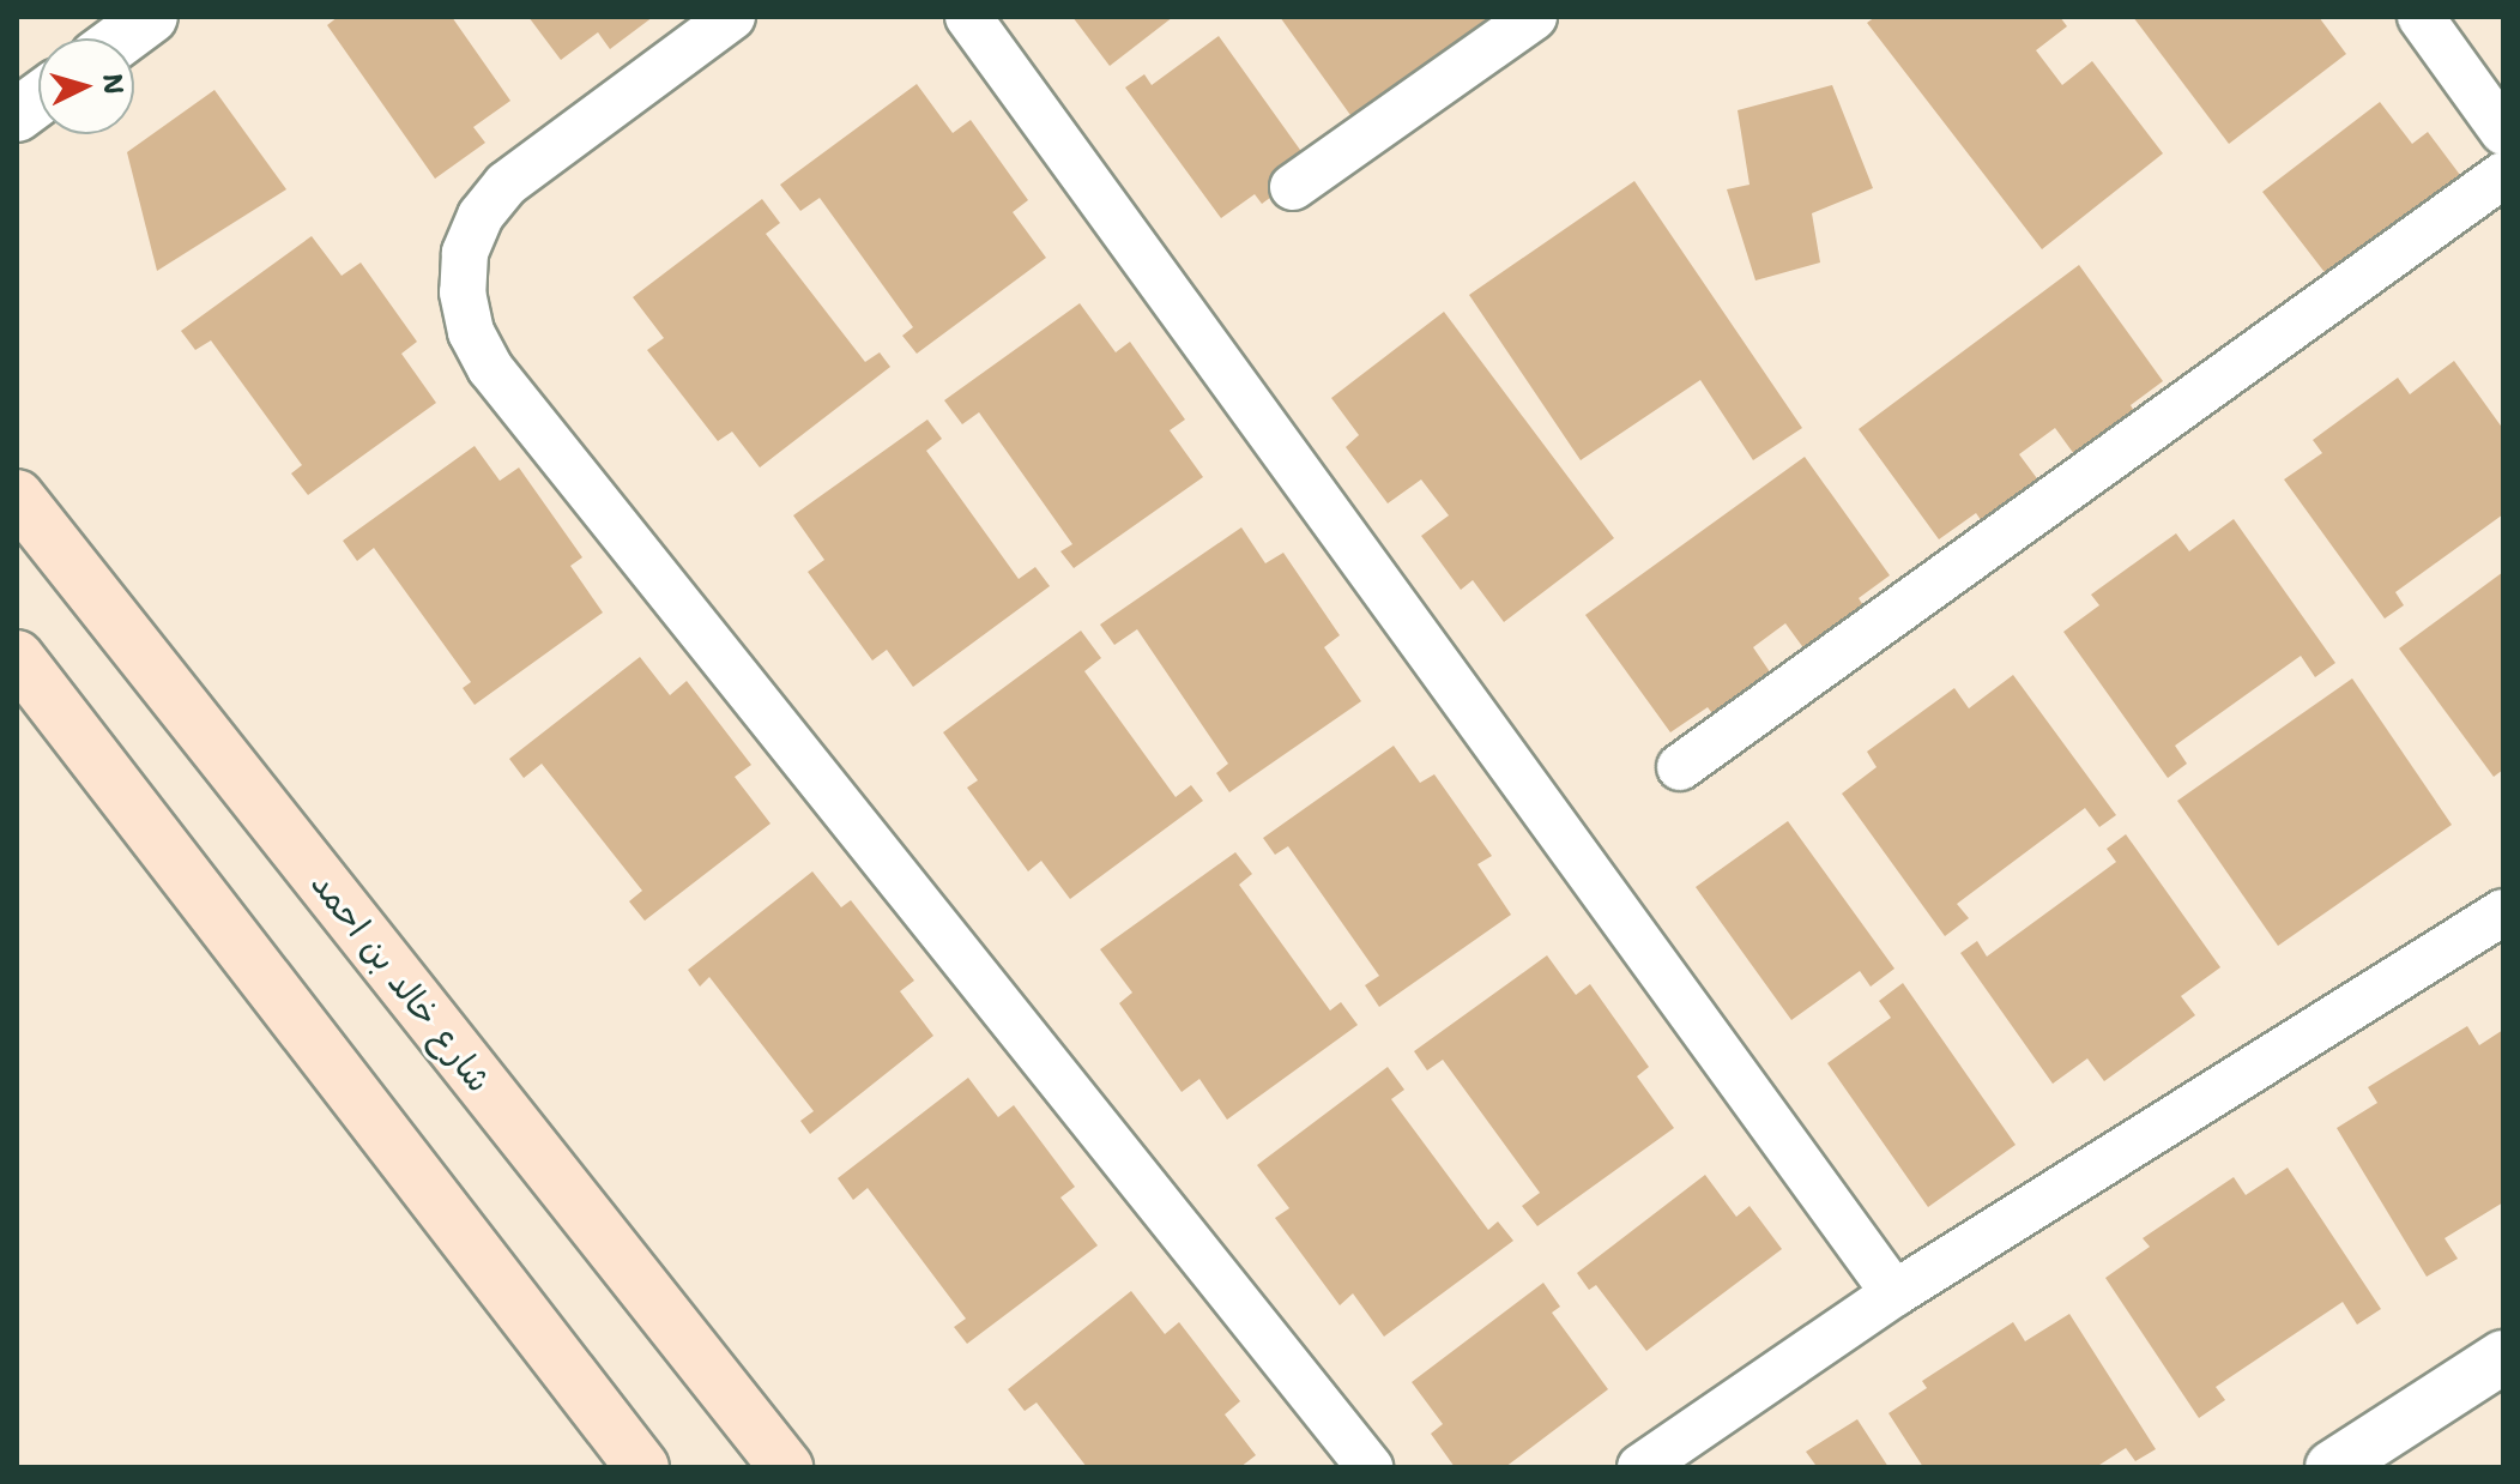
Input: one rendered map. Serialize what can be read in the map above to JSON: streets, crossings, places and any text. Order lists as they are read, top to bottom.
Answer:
{
  "streets": {
    "main road": ["شارع خالد بن احمد"]
  },
  "north": "right"
}
